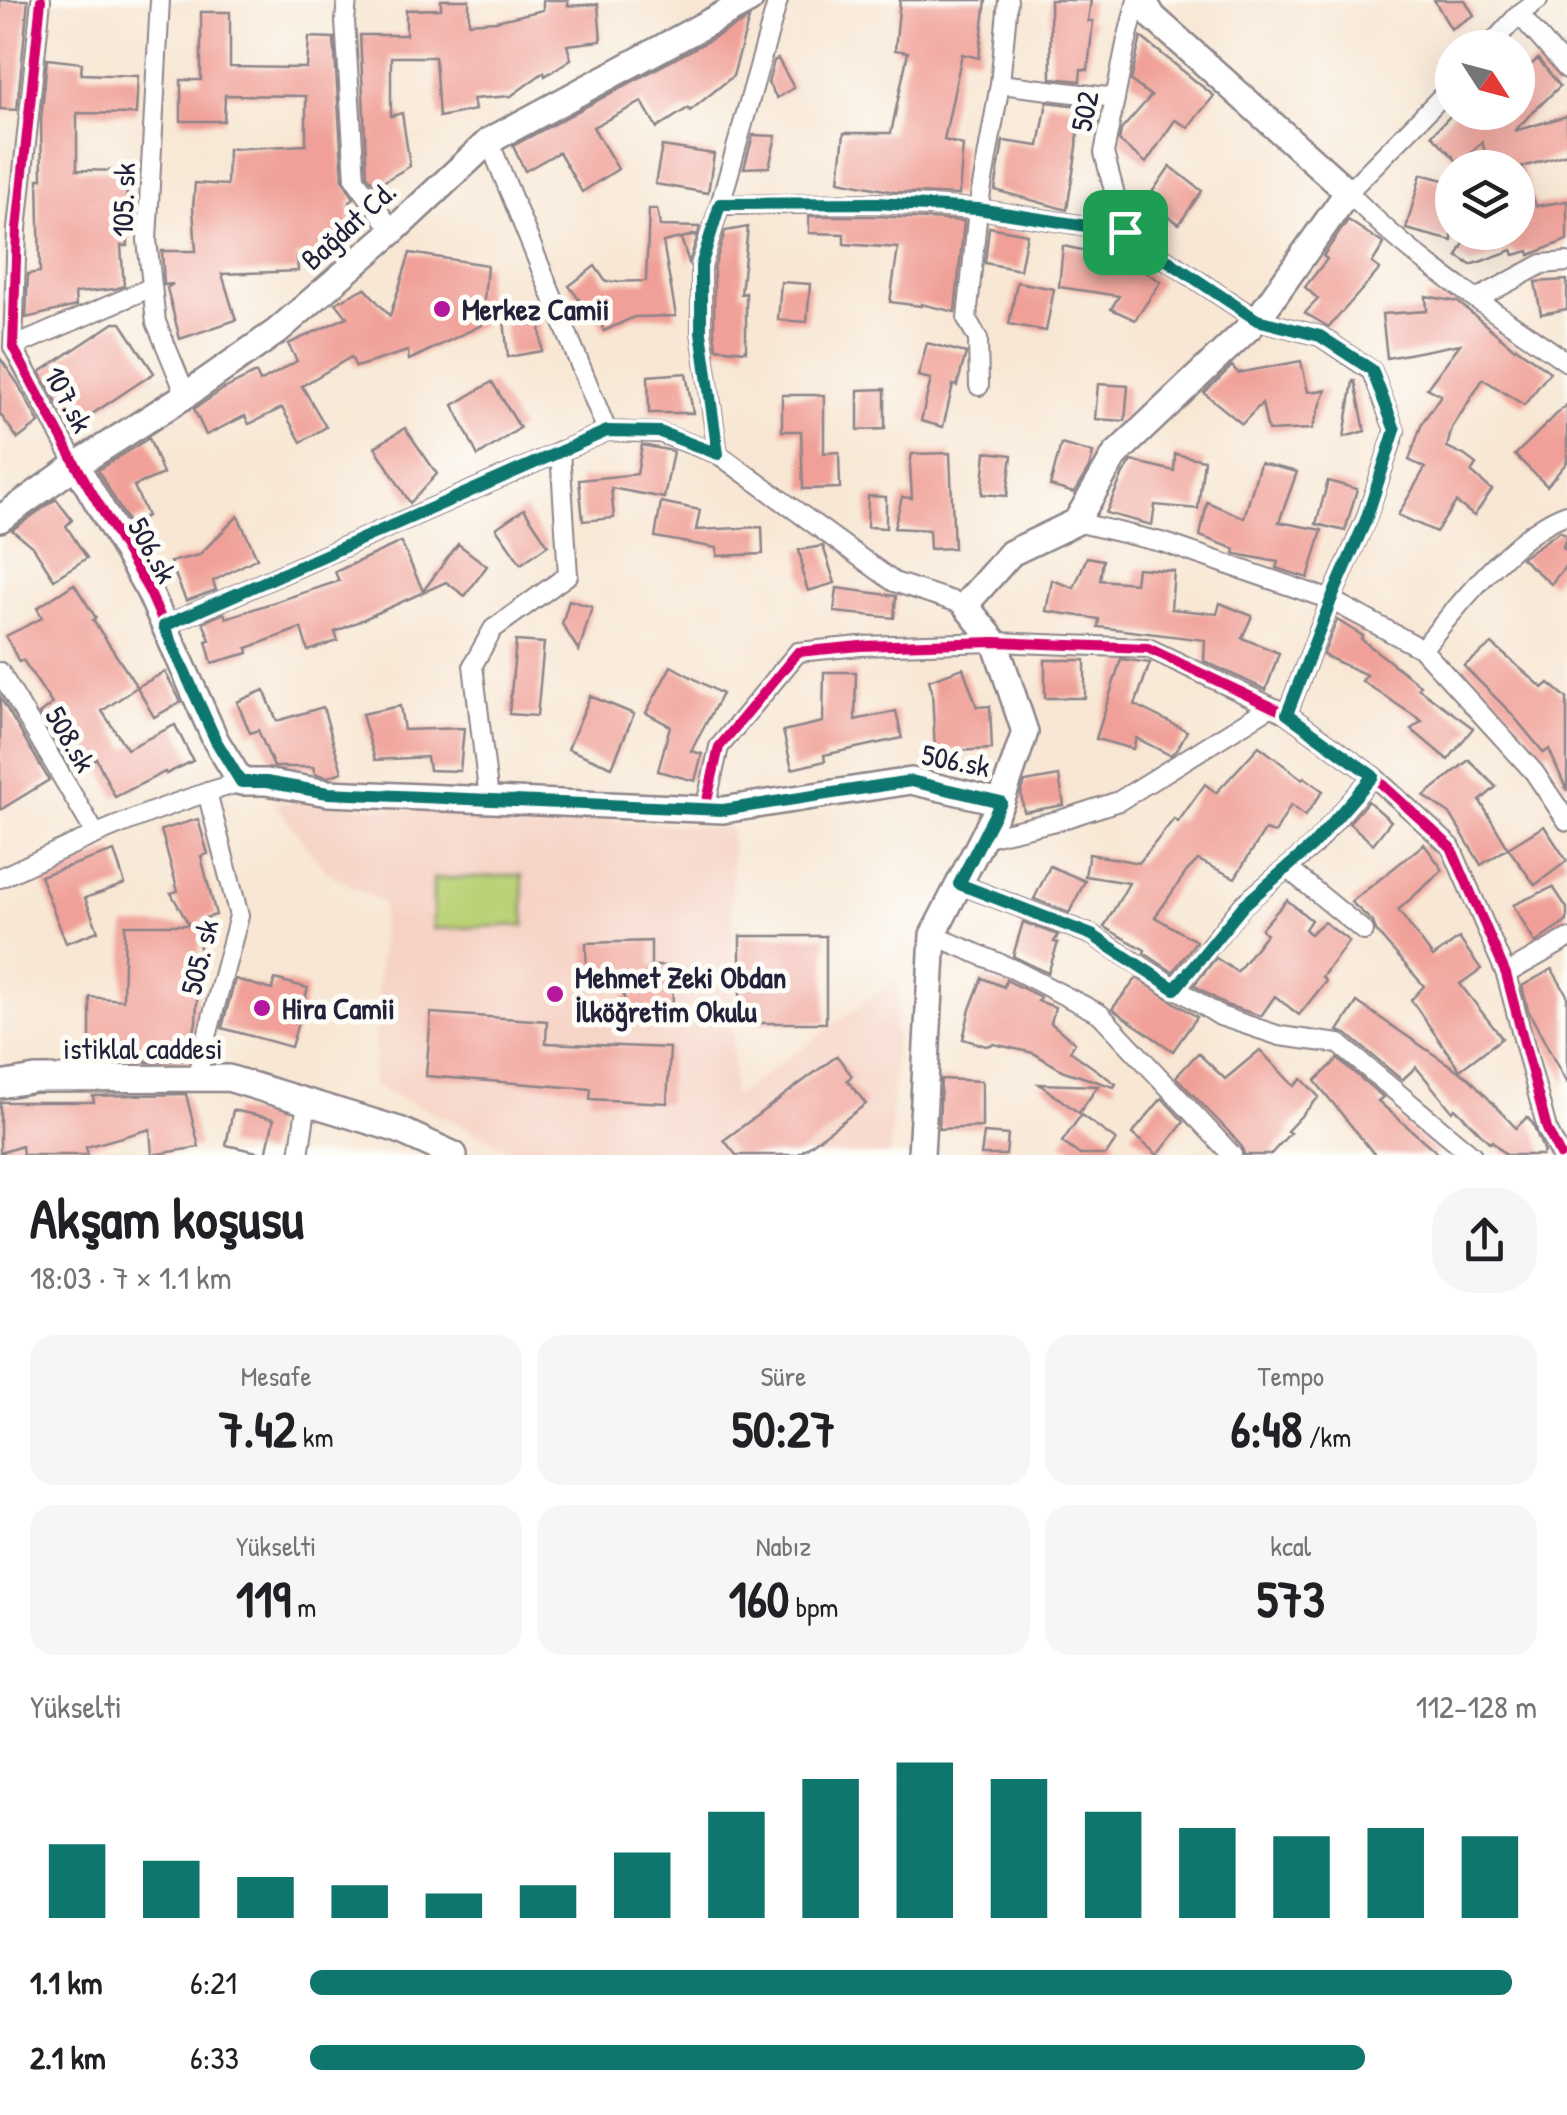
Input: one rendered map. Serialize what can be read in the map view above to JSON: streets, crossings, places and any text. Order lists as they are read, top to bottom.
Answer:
{
  "streets": {
    "main road": ["Bağdat Cd.", "506.sk", "istiklal caddesi"],
    "street": [
      "502",
      "105. sk",
      "107.sk",
      "508.sk",
      "505. sk"
    ]
  },
  "crossings": [
    ["105. sk", "Bağdat Cd."],
    ["Bağdat Cd.", "107.sk"],
    ["Bağdat Cd.", "506.sk"],
    ["107.sk", "506.sk"],
    ["505. sk", "istiklal caddesi"]
  ],
  "places": ["Merkez Camii", "Mehmet Zeki Obdan İlköğretim Okulu", "Hira Camii"],
  "north": "bottom right",
  "page": {
    "heading": ["Akşam koşusu", "18:03 · 7 × 1.1 km"],
    "stats": [
      ["Mesafe", "7.42 km"],
      ["Süre", "50:27"],
      ["Tempo", "6:48 /km"],
      ["Yükselti", "119 m"],
      ["Nabız", "160 bpm"],
      ["kcal", "573"]
    ],
    "chart": ["Yükselti", "112–128 m"],
    "list": [
      {
        "name": "1.1 km",
        "note": "6:21"
      },
      {
        "name": "2.1 km",
        "note": "6:33"
      }
    ]
  }
}
